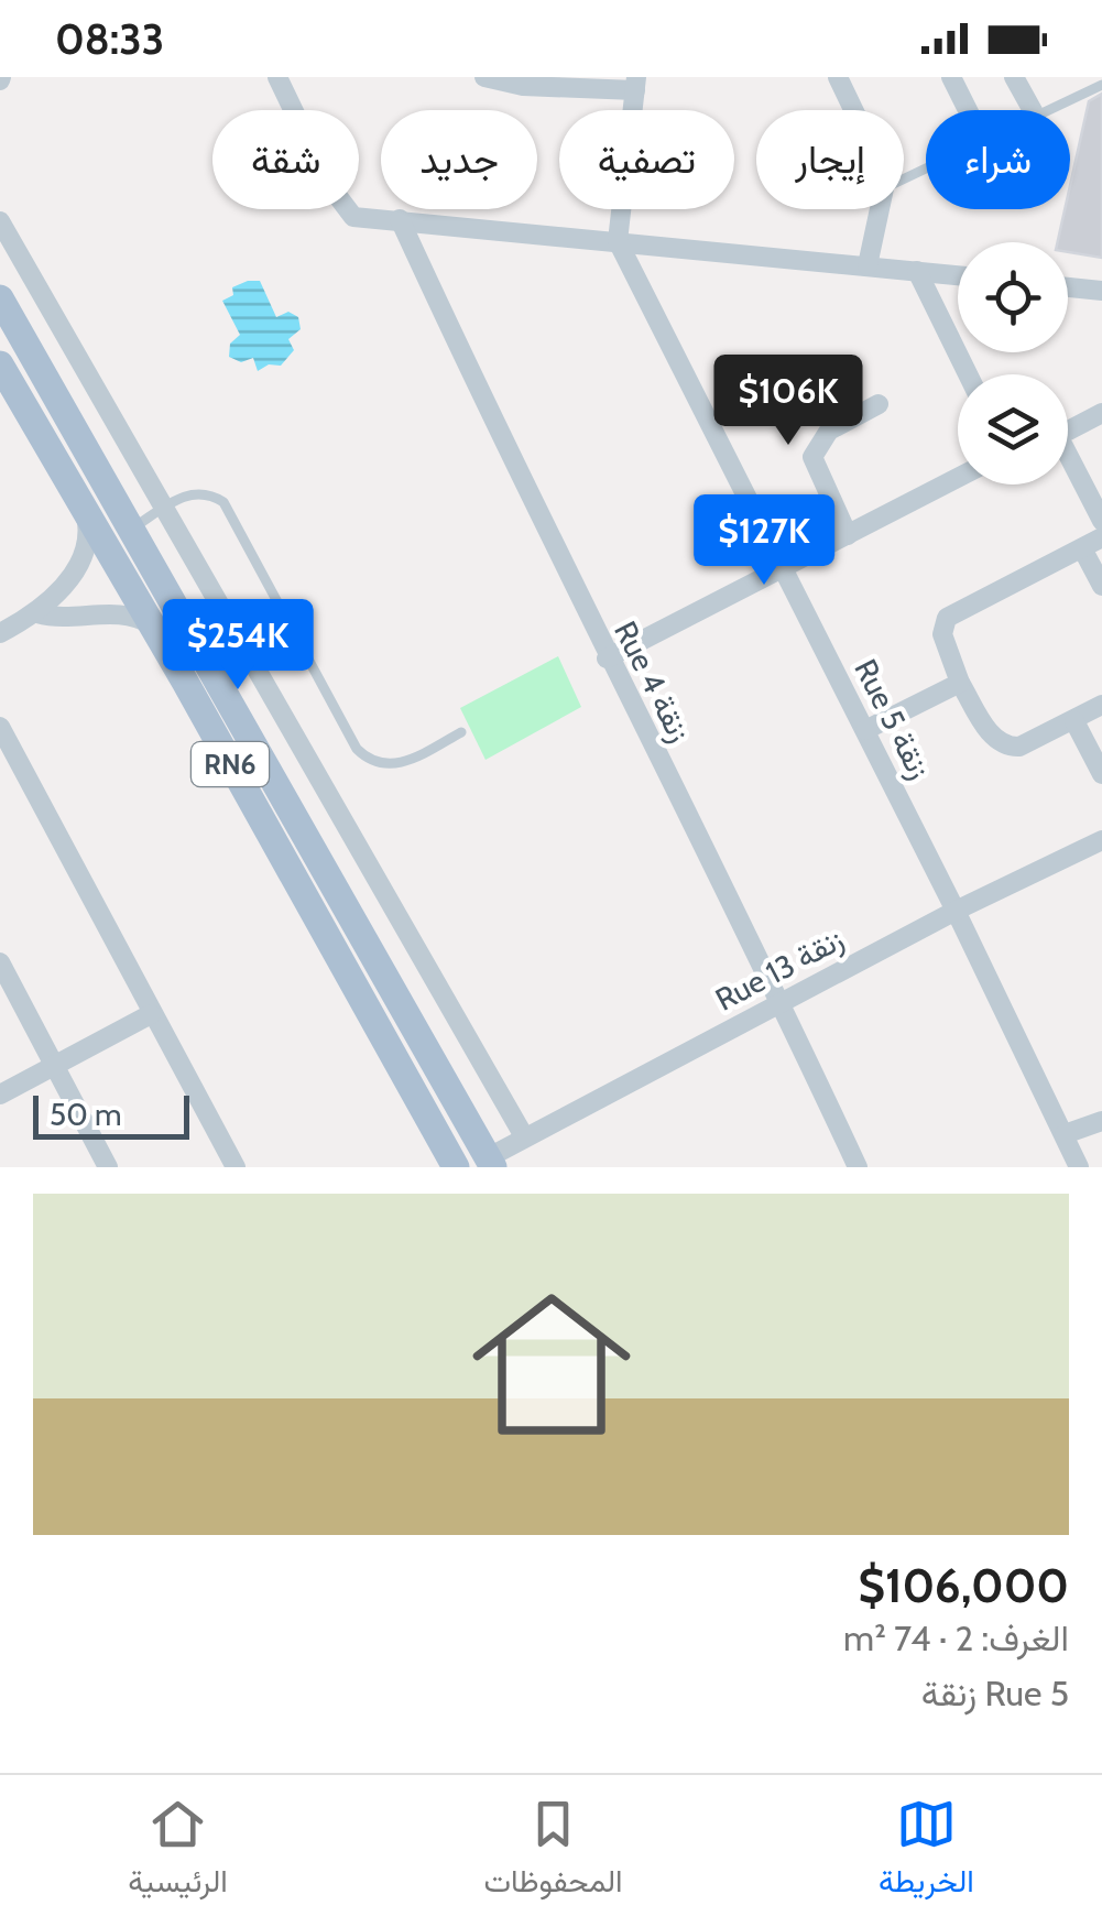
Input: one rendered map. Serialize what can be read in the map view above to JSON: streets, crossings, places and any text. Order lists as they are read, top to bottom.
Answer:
{
  "streets": {
    "main road": ["RN6"],
    "street": ["Rue 4 زنقة", "Rue 5 زنقة", "Rue 13 زنقة"]
  },
  "crossings": [
    ["Rue 4 زنقة", "Rue 13 زنقة"],
    ["Rue 5 زنقة", "Rue 13 زنقة"],
    ["RN6", "Rue 13 زنقة"]
  ],
  "scale_bar": "50 m",
  "page": {
    "status": "08:33",
    "chip": [
      "شراء",
      "إيجار",
      "تصفية",
      "جديد",
      "شقة"
    ],
    "price": ["$106K", "$127K", "$254K"],
    "scale": "50 m",
    "list": [
      {
        "name": "$106,000",
        "note": "الغرف: 2 · 74 m² · Rue 5 زنقة"
      }
    ],
    "tabs": ["الخريطة", "المحفوظات", "الرئيسية"]
  }
}
